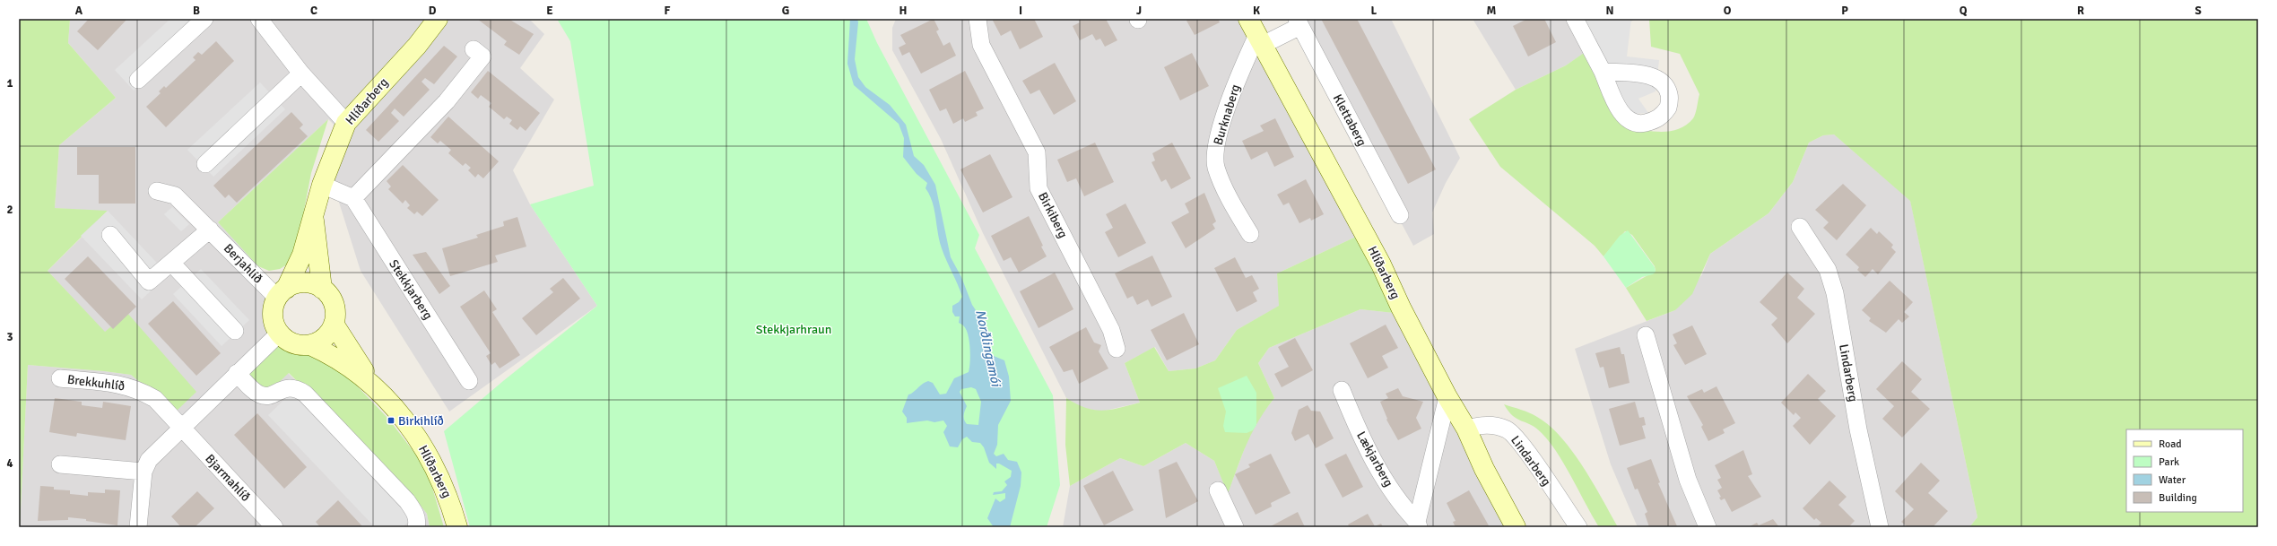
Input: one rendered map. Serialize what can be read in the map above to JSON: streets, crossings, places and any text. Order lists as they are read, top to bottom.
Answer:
{
  "streets": {
    "street": [
      "Hlíðarberg",
      "Burknaberg",
      "Klettaberg",
      "Birkiberg",
      "Berjahlíð",
      "Stekkjarberg",
      "Lindarberg",
      "Brekkuhlíð",
      "Lækjarberg",
      "Bjarmahlíð"
    ]
  },
  "crossings": [
    ["Hlíðarberg", "Burknaberg"],
    ["Hlíðarberg", "Klettaberg"],
    ["Hlíðarberg", "Berjahlíð"],
    ["Hlíðarberg", "Lindarberg"],
    ["Hlíðarberg", "Lækjarberg"],
    ["Burknaberg", "Klettaberg"],
    ["Brekkuhlíð", "Bjarmahlíð"]
  ],
  "water": ["Norðlingamói"],
  "parks": ["Stekkjarhraun"],
  "places": {
    "transit": ["Birkihlíð"]
  },
  "legend": [
    "Road",
    "Park",
    "Water",
    "Building"
  ],
  "grid": {
    "columns": [
      "A",
      "B",
      "C",
      "D",
      "E",
      "F",
      "G",
      "H",
      "I",
      "J",
      "K",
      "L",
      "M",
      "N",
      "O",
      "P",
      "Q",
      "R",
      "S"
    ],
    "rows": [
      "1",
      "2",
      "3",
      "4"
    ]
  }
}
